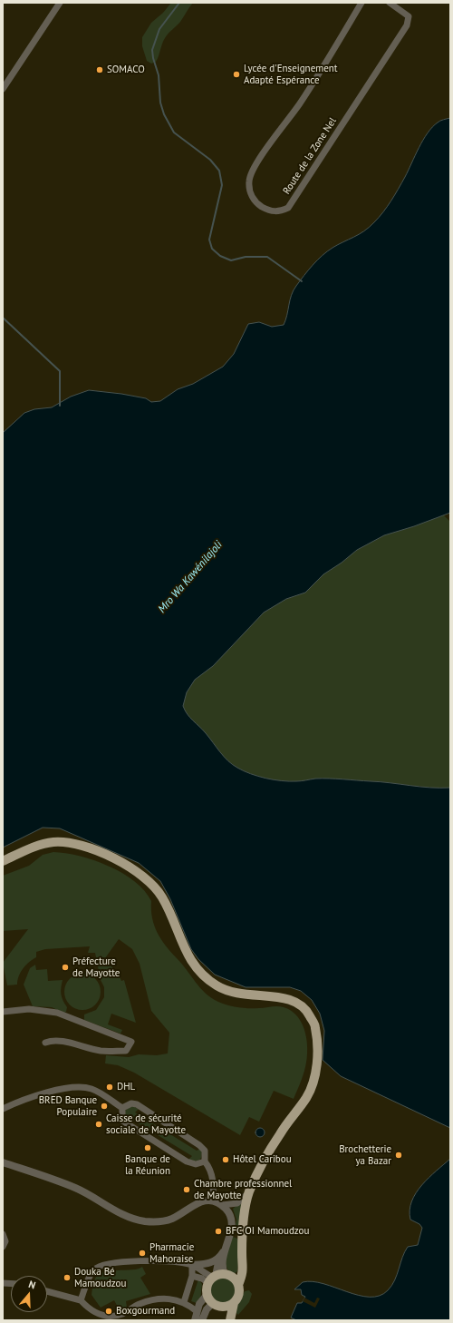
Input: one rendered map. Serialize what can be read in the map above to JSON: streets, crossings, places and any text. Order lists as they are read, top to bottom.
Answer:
{
  "streets": {
    "street": ["Route de la Zone Nel"]
  },
  "water": ["Mro Wa Kawénilajoli"],
  "places": [
    "SOMACO",
    "Lycée d'Enseignement Adapté Espérance",
    "Préfecture de Mayotte",
    "DHL",
    "BRED Banque Populaire",
    "Caisse de sécurité sociale de Mayotte",
    "Banque de la Réunion",
    "Brochetterie ya Bazar",
    "Hôtel Caribou",
    "Chambre professionnel de Mayotte",
    "BFC OI Mamoudzou",
    "Pharmacie Mahoraise",
    "Douka Bé Mamoudzou",
    "Boxgourmand"
  ],
  "north": "top"
}
